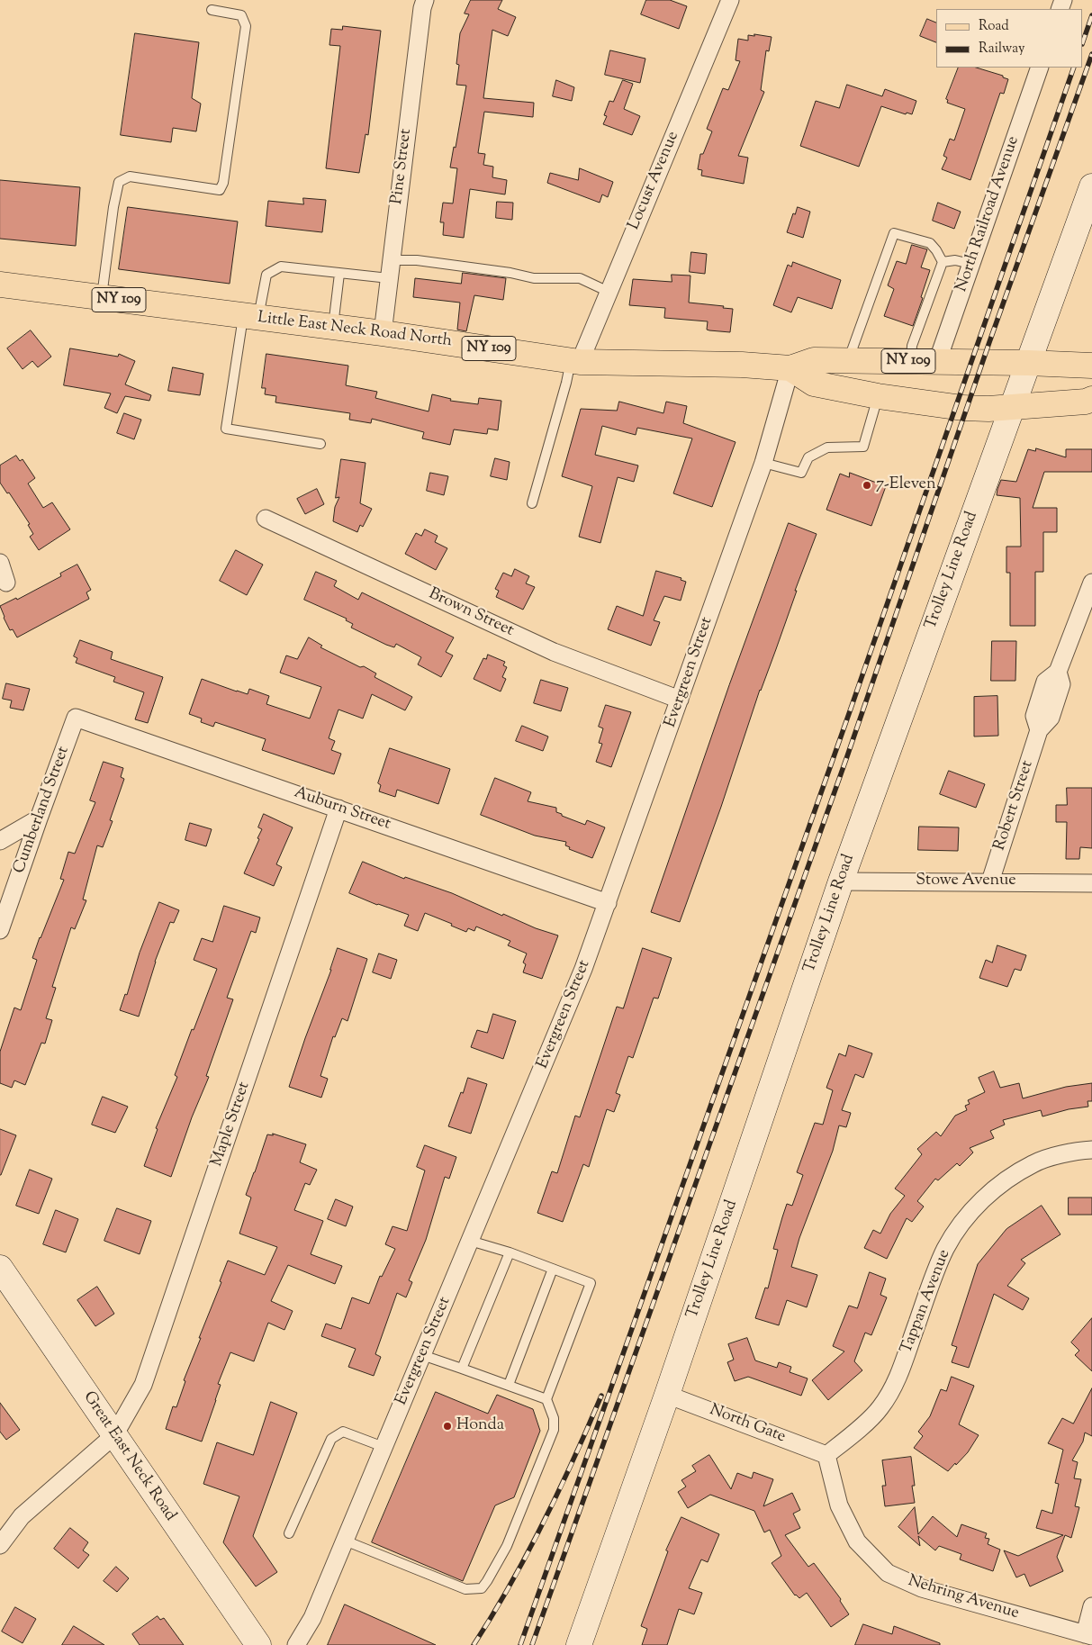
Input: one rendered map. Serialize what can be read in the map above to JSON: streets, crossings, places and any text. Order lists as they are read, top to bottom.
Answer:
{
  "streets": {
    "main road": [
      "NY 109",
      "Little East Neck Road North",
      "Trolley Line Road",
      "Great East Neck Road"
    ],
    "street": [
      "Pine Street",
      "Locust Avenue",
      "North Railroad Avenue",
      "Brown Street",
      "Evergreen Street",
      "Robert Street",
      "Auburn Street",
      "Cumberland Street",
      "Stowe Avenue",
      "Maple Street",
      "Tappan Avenue",
      "North Gate",
      "Nehring Avenue"
    ]
  },
  "crossings": [
    ["Pine Street", "Little East Neck Road North"],
    ["Locust Avenue", "Little East Neck Road North"],
    ["North Railroad Avenue", "Little East Neck Road North"],
    ["Little East Neck Road North", "Trolley Line Road"],
    ["Little East Neck Road North", "Evergreen Street"],
    ["Trolley Line Road", "Stowe Avenue"],
    ["Trolley Line Road", "North Gate"],
    ["Brown Street", "Evergreen Street"],
    ["Evergreen Street", "Auburn Street"],
    ["Robert Street", "Stowe Avenue"],
    ["Auburn Street", "Cumberland Street"],
    ["Auburn Street", "Maple Street"],
    ["Maple Street", "Great East Neck Road"],
    ["Tappan Avenue", "North Gate"],
    ["Tappan Avenue", "Nehring Avenue"],
    ["North Gate", "Nehring Avenue"]
  ],
  "places": ["7-Eleven", "Honda"],
  "legend": ["Road", "Railway"]
}
